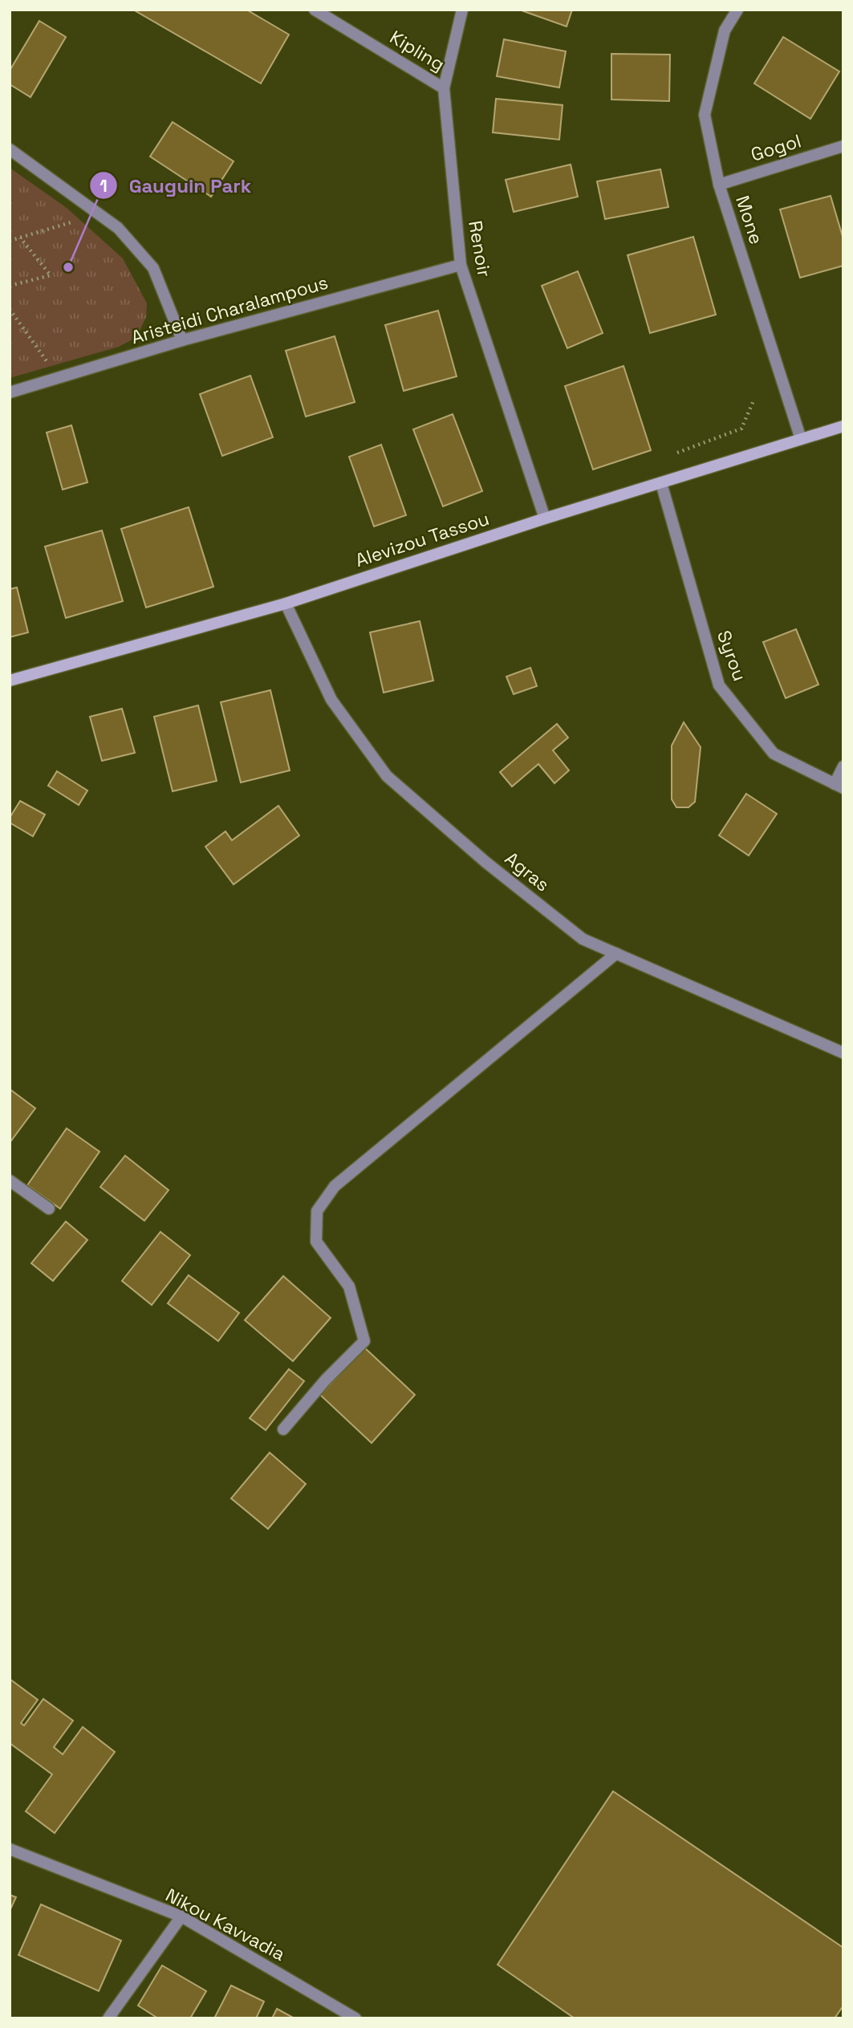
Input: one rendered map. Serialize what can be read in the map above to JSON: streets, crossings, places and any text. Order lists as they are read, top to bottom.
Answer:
{
  "streets": {
    "street": [
      "Kipling",
      "Gogol",
      "Mone",
      "Renoir",
      "Aristeidi Charalampous",
      "Alevizou Tassou",
      "Syrou",
      "Agras",
      "Nikou Kavvadia"
    ]
  },
  "crossings": [
    ["Kipling", "Renoir"],
    ["Gogol", "Mone"],
    ["Mone", "Alevizou Tassou"],
    ["Renoir", "Aristeidi Charalampous"],
    ["Renoir", "Alevizou Tassou"],
    ["Alevizou Tassou", "Syrou"],
    ["Alevizou Tassou", "Agras"]
  ],
  "places": ["Gauguin Park"]
}
